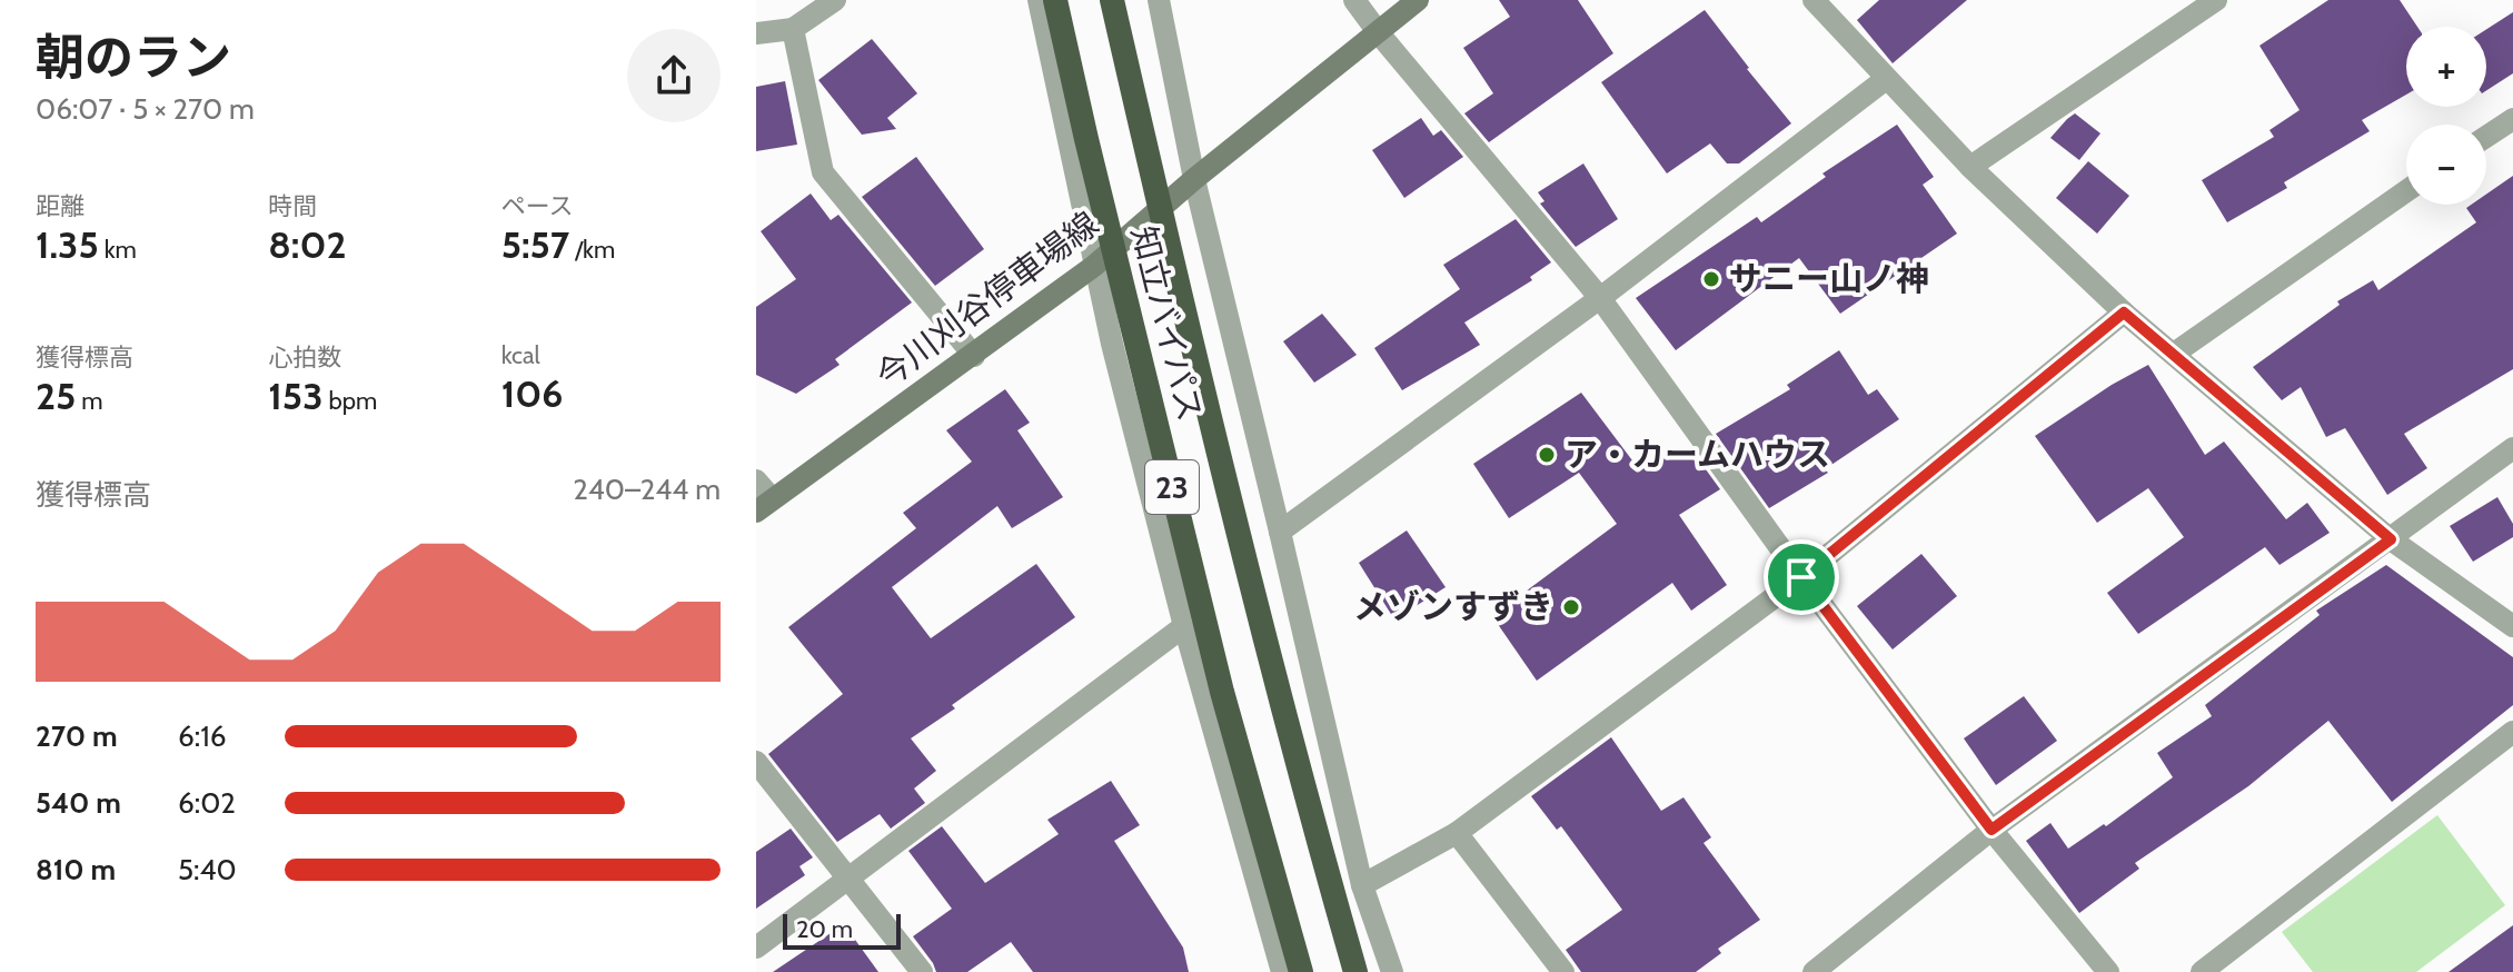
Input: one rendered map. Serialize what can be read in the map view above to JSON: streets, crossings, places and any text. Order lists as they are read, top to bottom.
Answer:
{
  "streets": {
    "highway": ["知立バイパス", "23"],
    "main road": ["今川刈谷停車場線"]
  },
  "places": ["サニー山ノ神", "ア・カームハウス", "メゾンすずき"],
  "scale_bar": "20 m",
  "page": {
    "heading": ["朝のラン", "06:07 · 5 × 270 m"],
    "map_buttons": ["+", "−"],
    "stats": [
      ["距離", "1.35 km"],
      ["時間", "8:02"],
      ["ペース", "5:57 /km"],
      ["獲得標高", "25 m"],
      ["心拍数", "153 bpm"],
      ["kcal", "106"]
    ],
    "chart": ["獲得標高", "240–244 m"],
    "list": [
      {
        "name": "270 m",
        "note": "6:16"
      },
      {
        "name": "540 m",
        "note": "6:02"
      },
      {
        "name": "810 m",
        "note": "5:40"
      }
    ],
    "scale": "20 m"
  }
}
